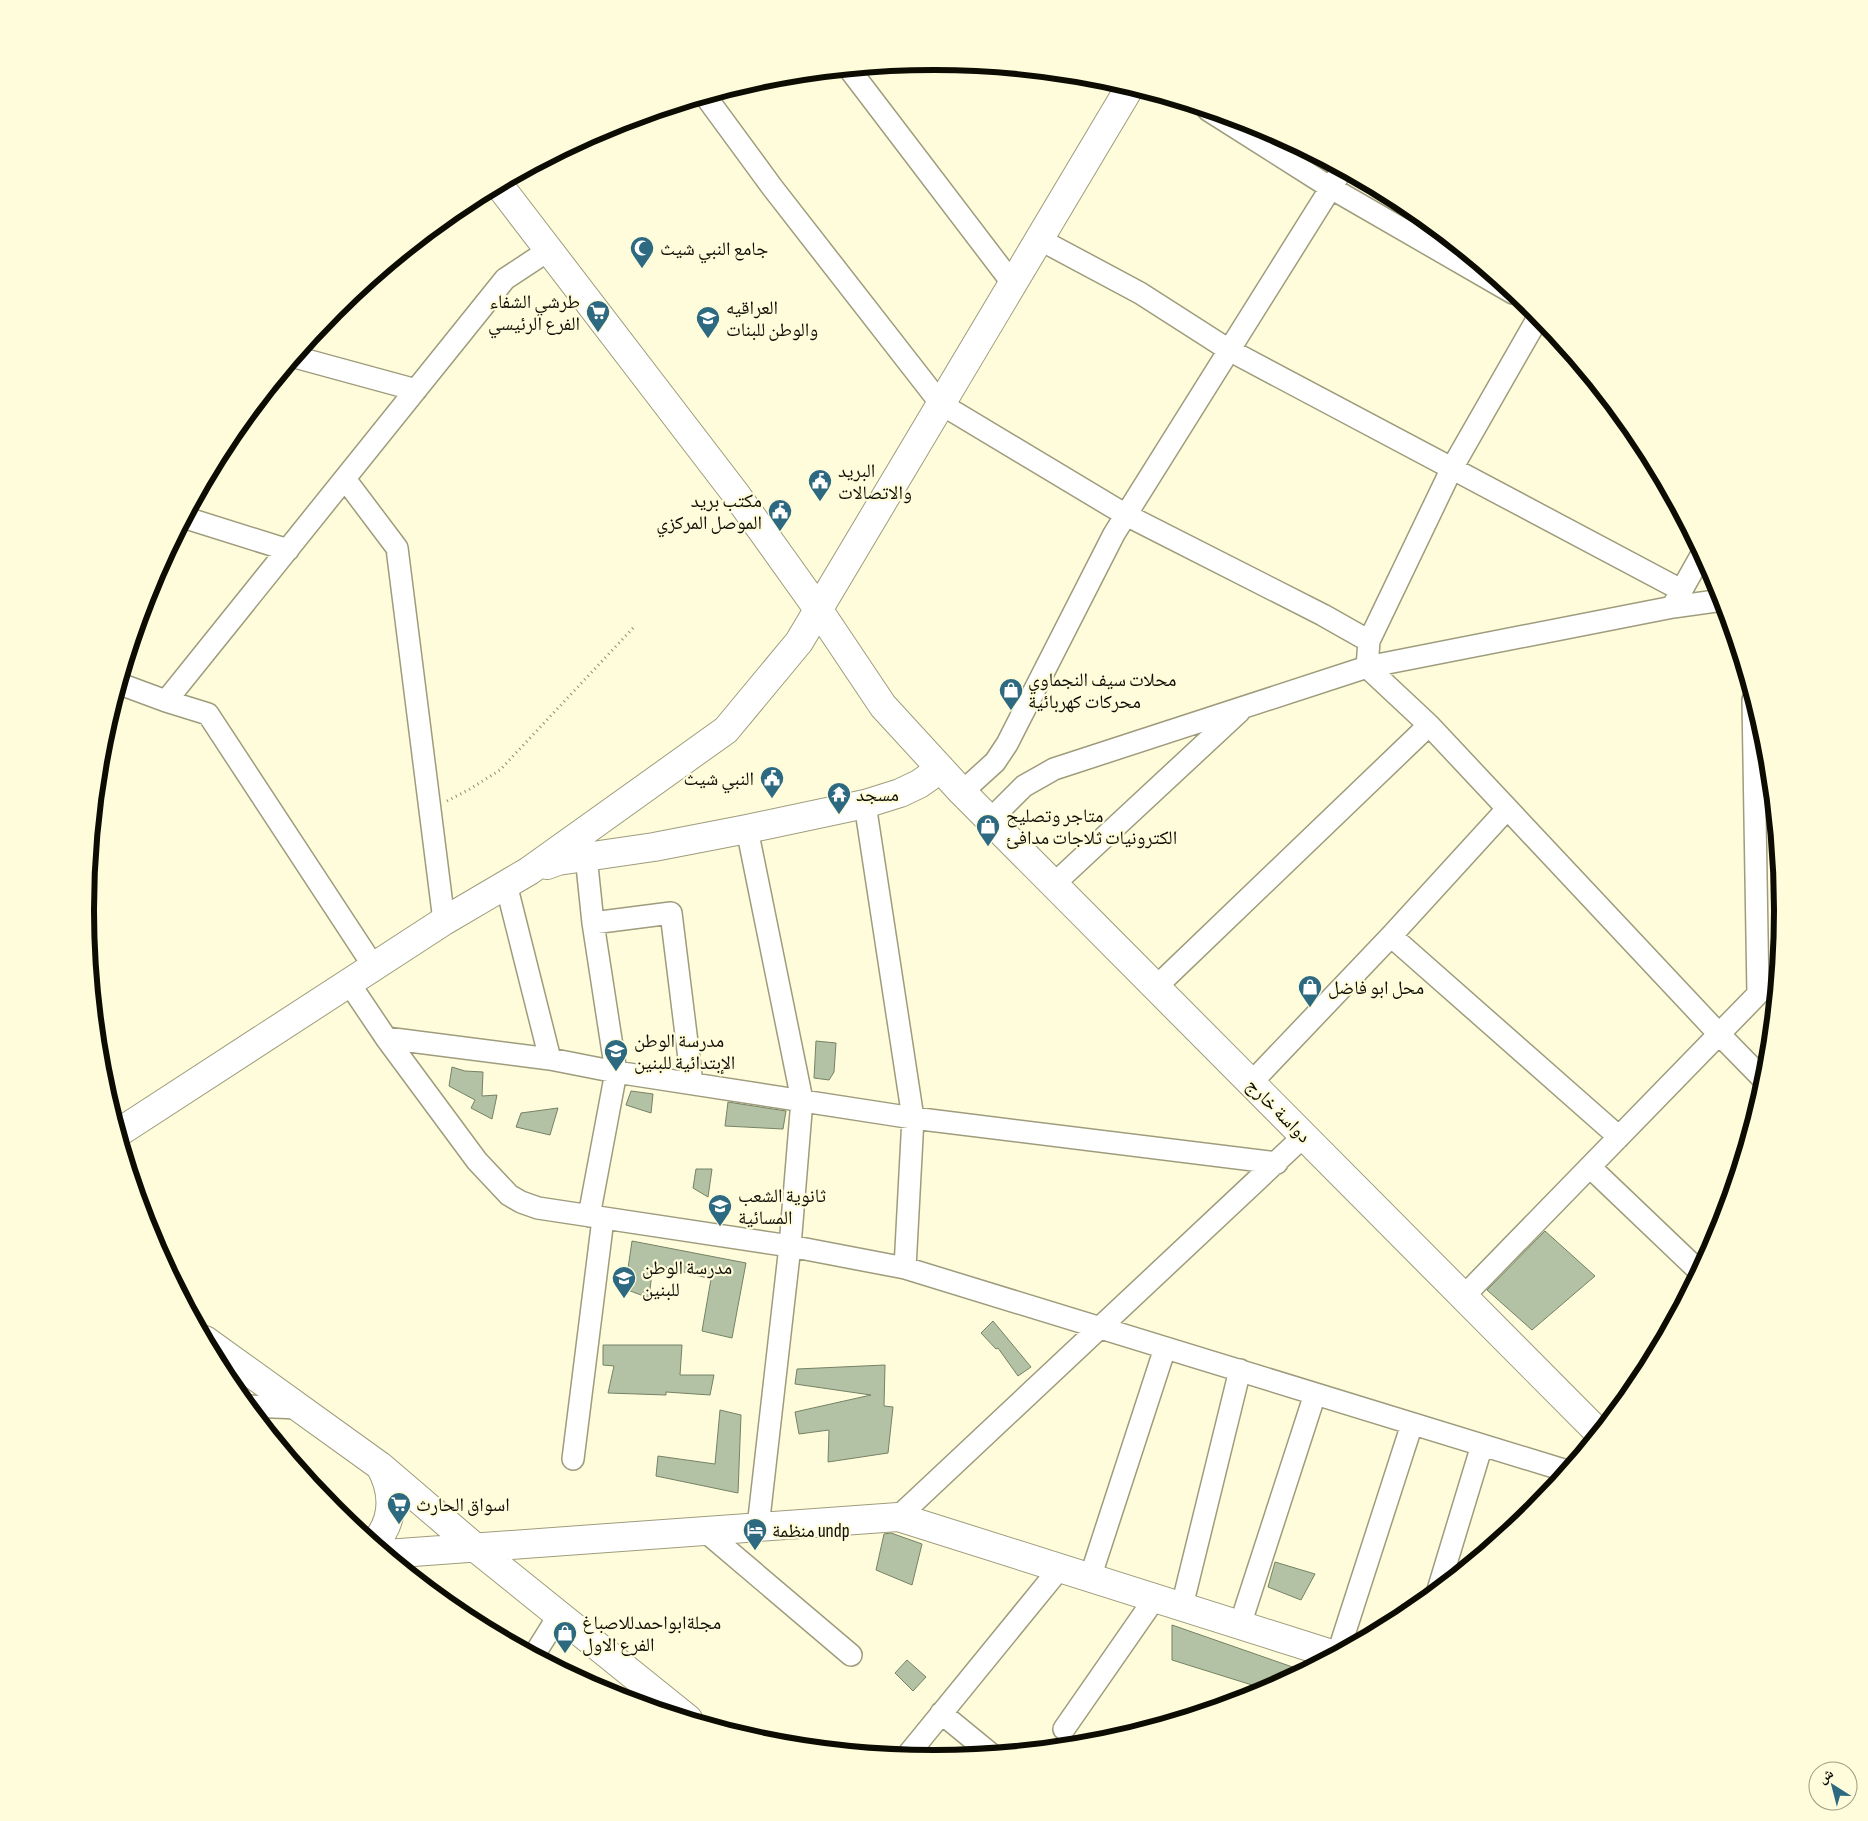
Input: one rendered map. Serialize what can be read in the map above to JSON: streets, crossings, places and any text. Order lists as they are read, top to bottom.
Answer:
{
  "streets": {
    "street": ["دواسة خارج"]
  },
  "places": {
    "mosque": ["جامع النبي شيث"],
    "supermarket": ["طرشي الشفاء الفرع الرئيسي", "اسواق الحارث"],
    "school or university": [
      "العراقيه والوطن للبنات",
      "مدرسة الوطن الإبتدائية للبنين",
      "ثانوية الشعب المسائية",
      "مدرسة الوطن للبنين"
    ],
    "public building": ["البريد والاتصالات", "مكتب بريد الموصل المركزي", "النبي شيث"],
    "shop": [
      "محلات سيف النجماوي محركات كهربائية",
      "متاجر وتصليح الكترونيات ثلاجات مدافئ",
      "محل ابو فاضل",
      "مجلةابواحمدللاصباغ الفرع الاول"
    ],
    "temple": ["مسجد"],
    "hotel": ["منظمة undp"]
  },
  "north": "top left"
}
